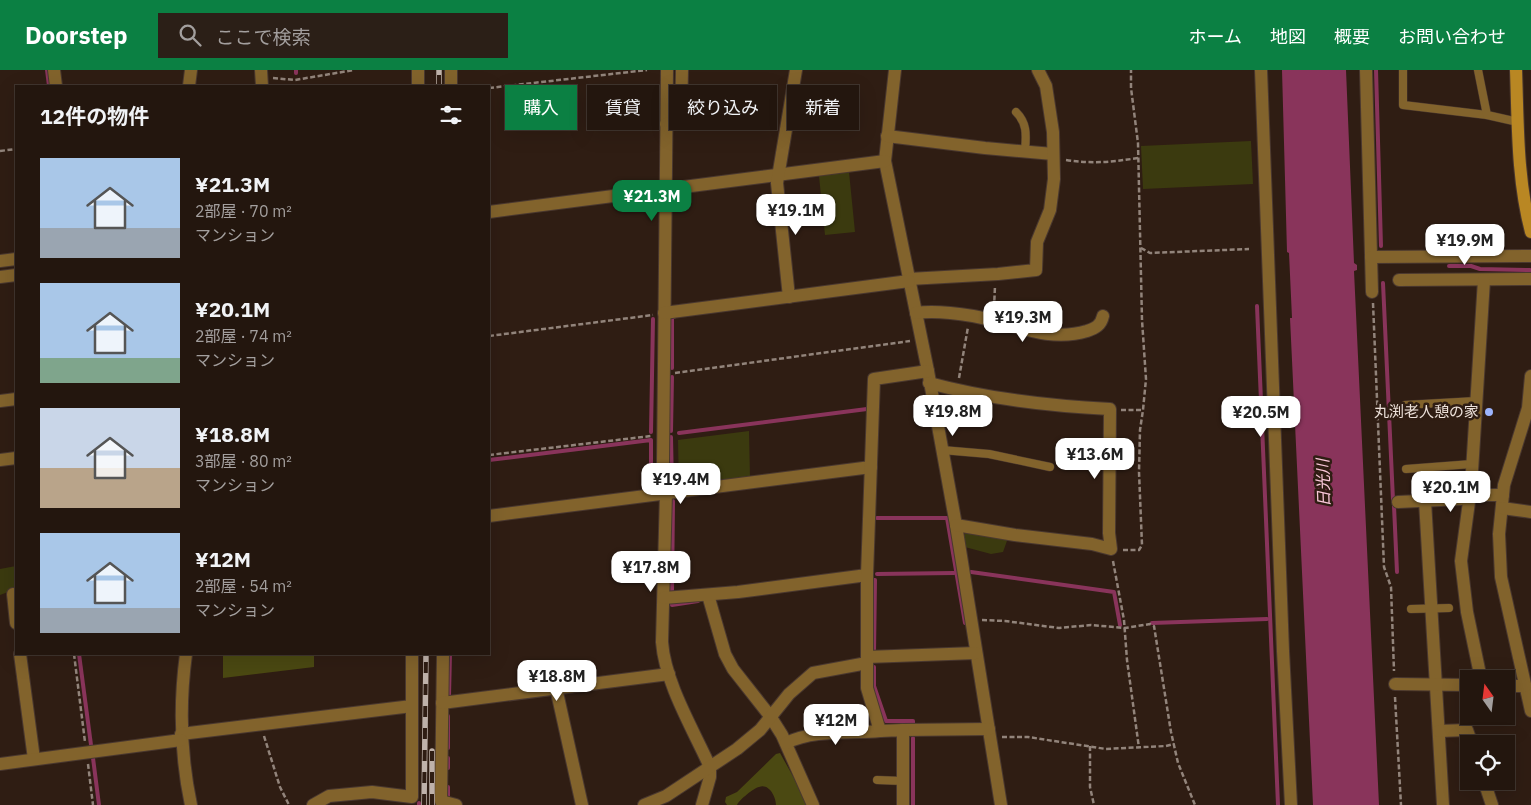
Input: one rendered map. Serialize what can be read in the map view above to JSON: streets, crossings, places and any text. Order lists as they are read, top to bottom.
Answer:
{
  "water": ["日光川"],
  "places": ["丸渕老人憩の家"],
  "north": "top",
  "page": {
    "header": "Doorstep",
    "search": "ここで検索",
    "nav": [
      "ホーム",
      "地図",
      "概要",
      "お問い合わせ"
    ],
    "chip": [
      "購入",
      "賃貸",
      "絞り込み",
      "新着"
    ],
    "heading": "12件の物件",
    "list": [
      {
        "name": "¥21.3M",
        "note": "2部屋 · 70 m² · マンション"
      },
      {
        "name": "¥20.1M",
        "note": "2部屋 · 74 m² · マンション"
      },
      {
        "name": "¥18.8M",
        "note": "3部屋 · 80 m² · マンション"
      },
      {
        "name": "¥12M",
        "note": "2部屋 · 54 m² · マンション"
      }
    ],
    "price": [
      "¥21.3M",
      "¥19.1M",
      "¥19.9M",
      "¥19.3M",
      "¥19.8M",
      "¥20.5M",
      "¥13.6M",
      "¥19.4M",
      "¥20.1M",
      "¥17.8M",
      "¥18.8M",
      "¥12M"
    ]
  }
}
